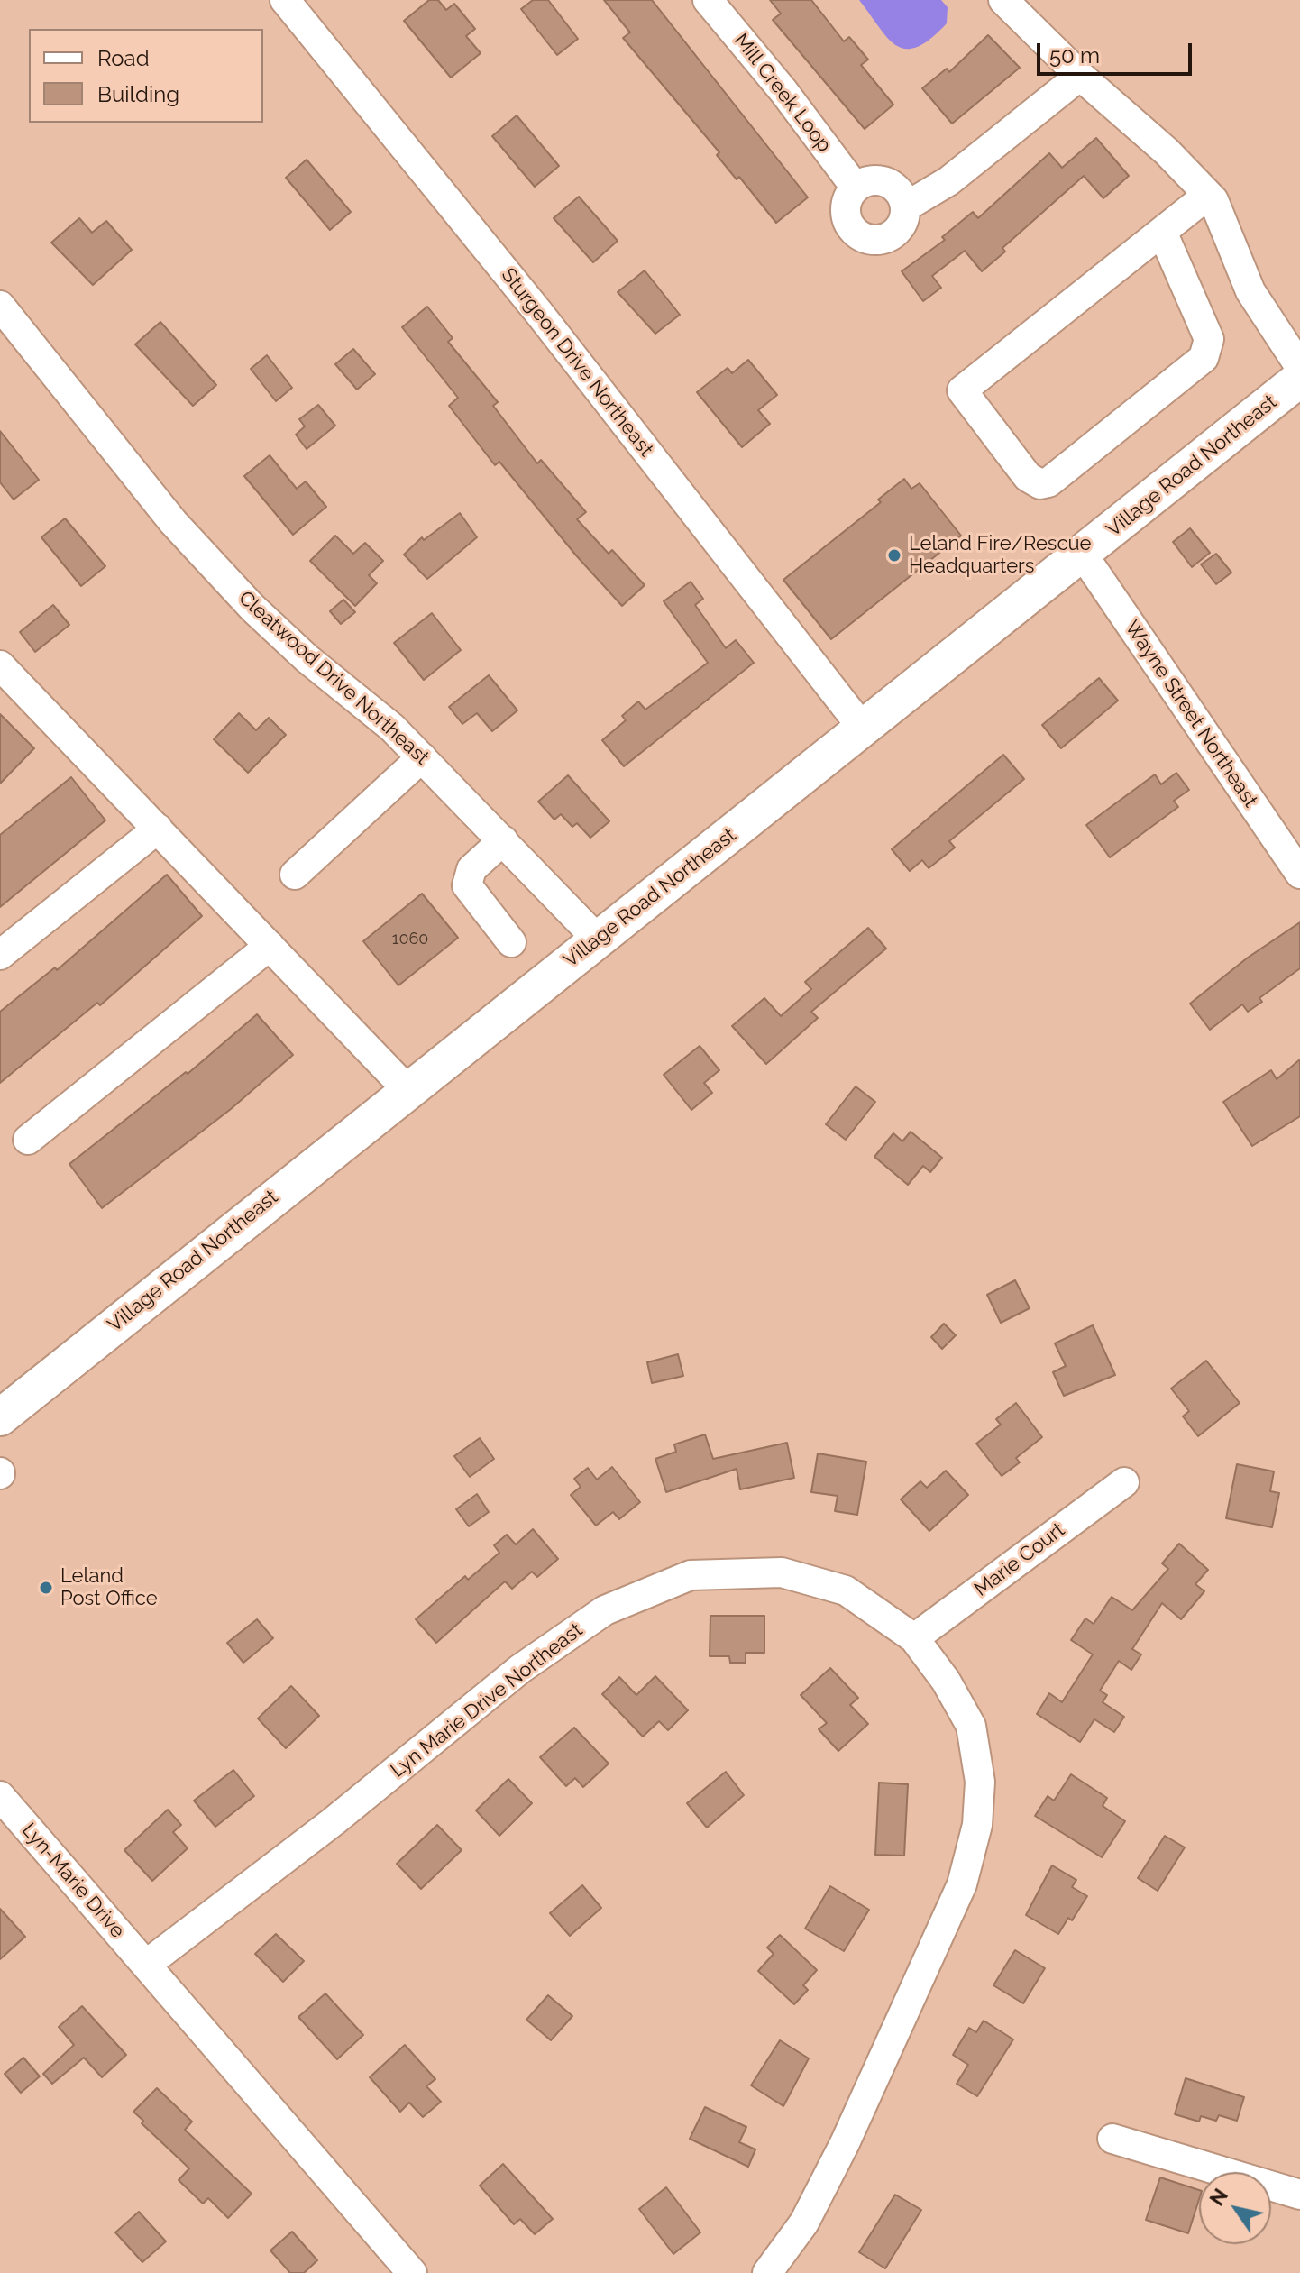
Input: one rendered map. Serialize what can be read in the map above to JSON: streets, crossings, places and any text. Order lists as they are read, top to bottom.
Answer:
{
  "streets": {
    "main road": ["Village Road Northeast"],
    "street": [
      "Mill Creek Loop",
      "Sturgeon Drive Northeast",
      "Cleatwood Drive Northeast",
      "Wayne Street Northeast",
      "Marie Court",
      "Lyn Marie Drive Northeast",
      "Lyn-Marie Drive"
    ]
  },
  "crossings": [
    ["Sturgeon Drive Northeast", "Village Road Northeast"],
    ["Village Road Northeast", "Cleatwood Drive Northeast"],
    ["Village Road Northeast", "Wayne Street Northeast"],
    ["Marie Court", "Lyn Marie Drive Northeast"],
    ["Lyn Marie Drive Northeast", "Lyn-Marie Drive"]
  ],
  "places": ["Leland Fire/Rescue Headquarters", "Leland Post Office"],
  "house_numbers": ["1060"],
  "legend": ["Road", "Building"],
  "scale_bar": "50 m",
  "north": "top left"
}
